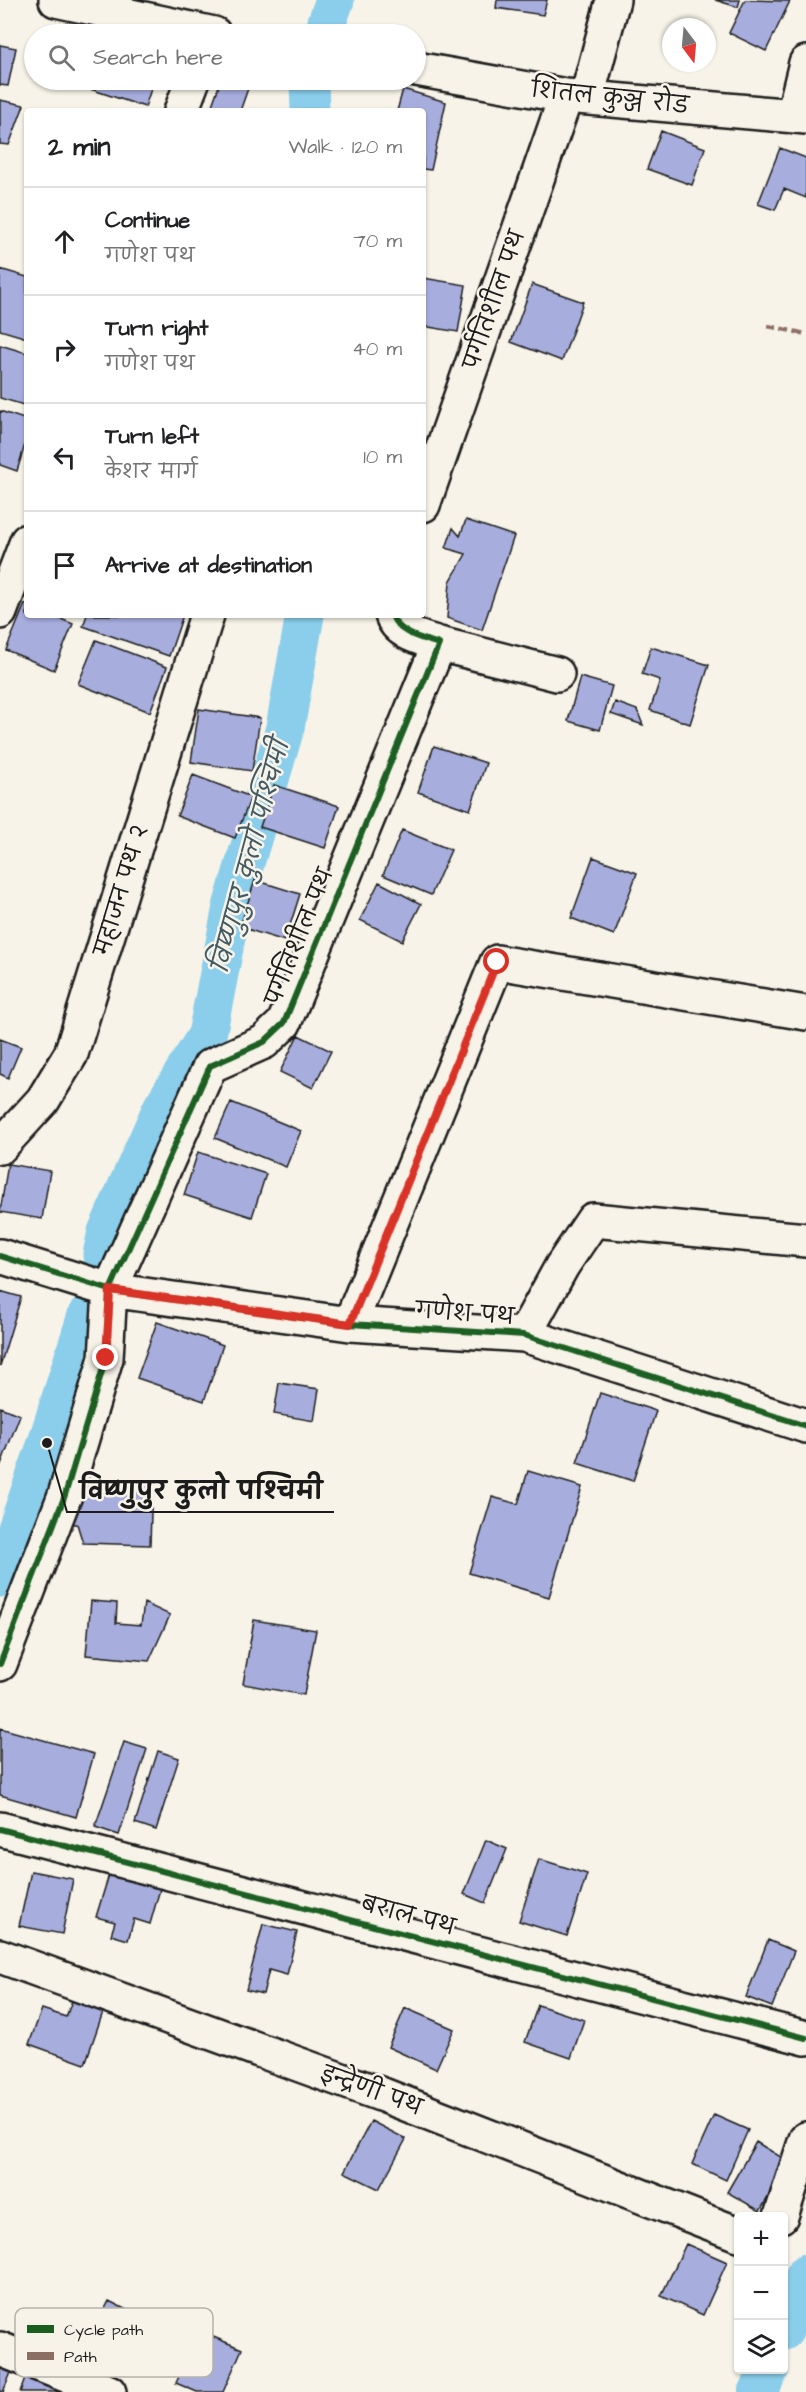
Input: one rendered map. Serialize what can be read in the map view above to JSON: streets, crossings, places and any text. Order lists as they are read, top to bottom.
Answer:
{
  "streets": {
    "street": [
      "शितल कुञ्ज रोड",
      "पर्गतिशील पथ",
      "महाजन पथ २",
      "गणेश पथ",
      "बराल पथ",
      "इन्द्रेणी पथ"
    ]
  },
  "crossings": [
    ["शितल कुञ्ज रोड", "पर्गतिशील पथ"],
    ["पर्गतिशील पथ", "गणेश पथ"]
  ],
  "water": ["विष्णुपुर कुलो पश्चिमी"],
  "places": ["विष्णुपुर कुलो पश्चिमी"],
  "legend": ["Cycle path", "Path"],
  "north": "bottom",
  "page": {
    "search": "Search here",
    "heading": ["2 min", "Walk · 120 m"],
    "list": [
      ["Continue", "गणेश पथ", "70 m"],
      ["Turn right", "गणेश पथ", "40 m"],
      ["Turn left", "केशर मार्ग", "10 m"],
      "Arrive at destination"
    ],
    "map_buttons": ["+", "−"]
  }
}
